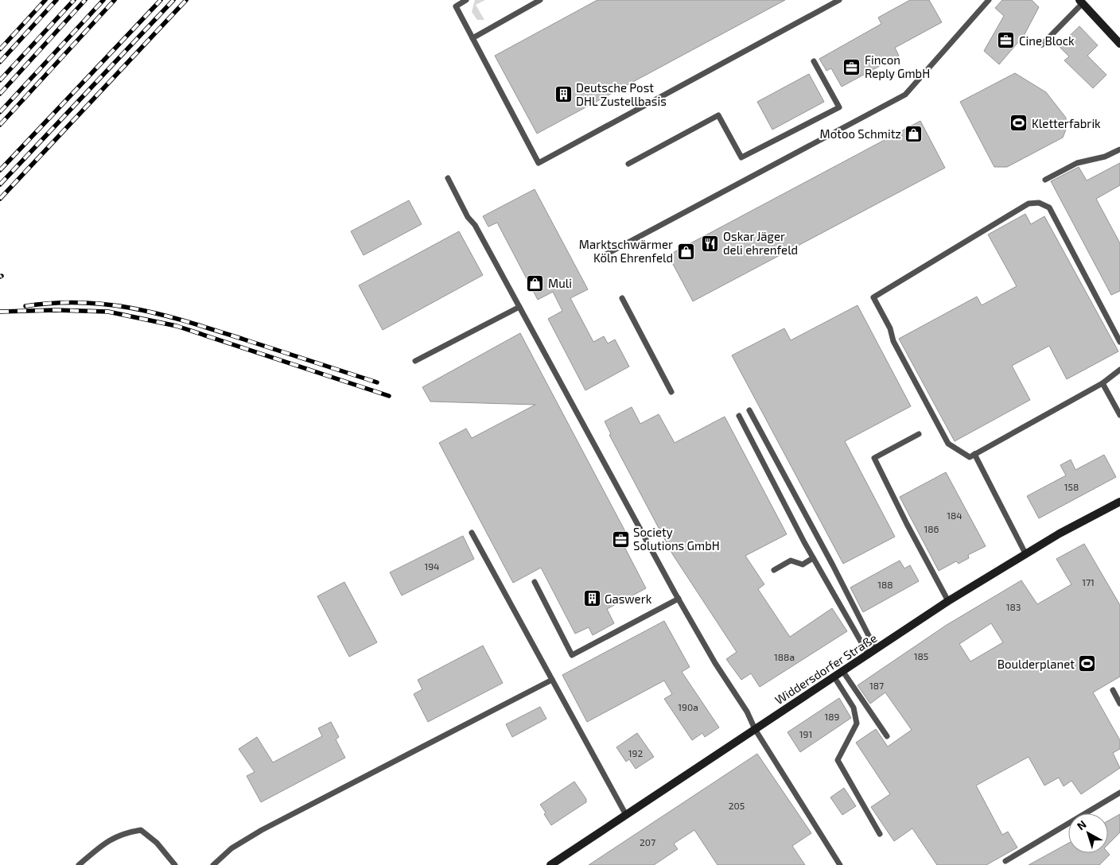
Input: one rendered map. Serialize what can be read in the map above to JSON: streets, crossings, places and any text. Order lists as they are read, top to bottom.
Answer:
{
  "streets": {
    "main road": ["Widdersdorfer Straße"]
  },
  "places": {
    "office": ["Cine Block", "Fincon Reply GmbH", "Society Solutions GmbH"],
    "building": ["Deutsche Post DHL Zustellbasis", "Gaswerk"],
    "sports": ["Kletterfabrik", "Boulderplanet"],
    "shop": ["Motoo Schmitz", "Marktschwärmer Köln Ehrenfeld", "Muli"],
    "restaurant": ["Oskar Jäger deli ehrenfeld"]
  },
  "house_numbers": [
    "158",
    "184",
    "186",
    "194",
    "171",
    "188",
    "183",
    "185",
    "188a",
    "187",
    "190a",
    "189",
    "191",
    "192",
    "205",
    "207"
  ],
  "north": "top left"
}
